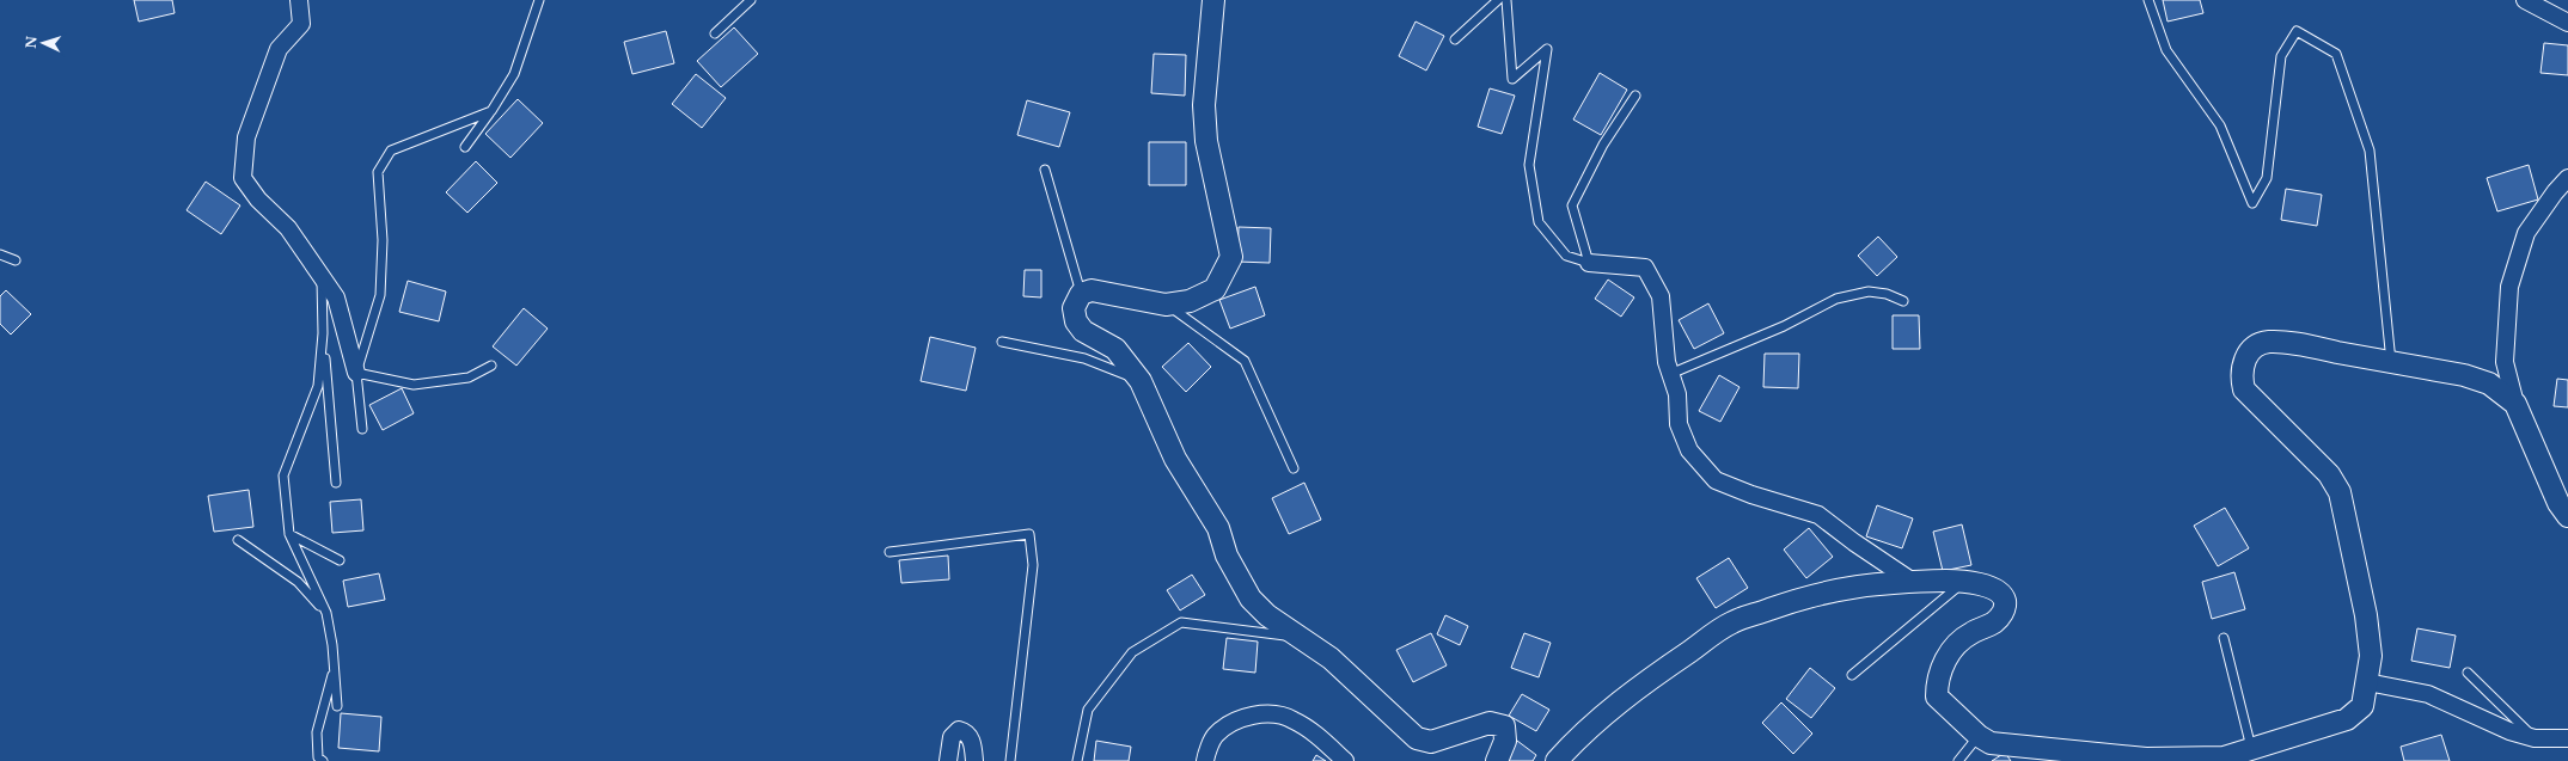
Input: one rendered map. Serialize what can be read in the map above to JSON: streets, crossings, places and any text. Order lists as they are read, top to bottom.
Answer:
{
  "north": "left"
}
